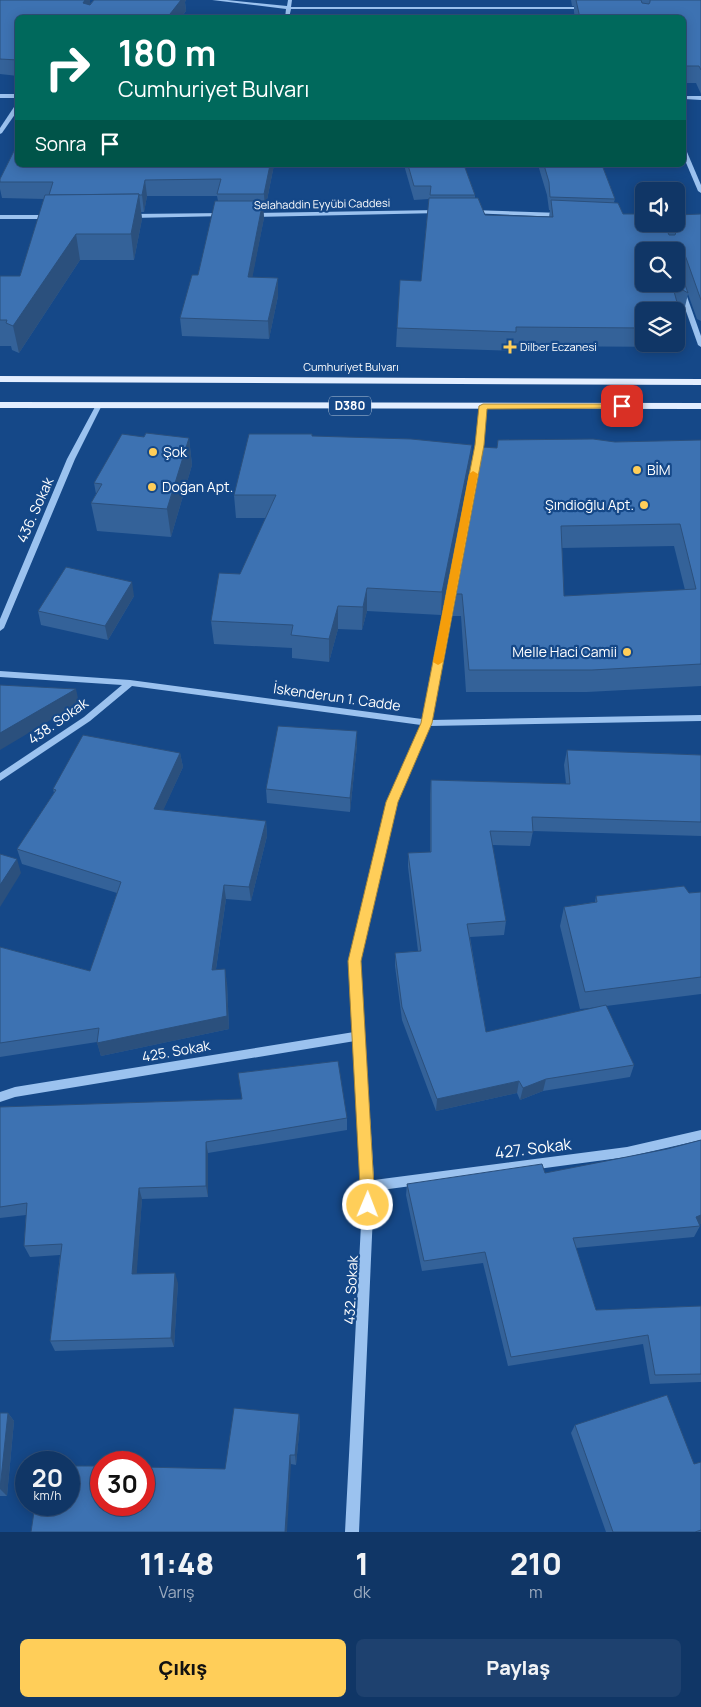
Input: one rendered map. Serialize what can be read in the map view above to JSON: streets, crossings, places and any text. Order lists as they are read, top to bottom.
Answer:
{
  "streets": {
    "main road": ["Cumhuriyet Bulvarı", "D380"],
    "street": [
      "Selahaddin Eyyübi Caddesi",
      "436. Sokak",
      "İskenderun 1. Cadde",
      "438. Sokak",
      "425. Sokak",
      "427. Sokak",
      "432. Sokak"
    ]
  },
  "crossings": [
    ["D380", "436. Sokak"],
    ["D380", "432. Sokak"],
    ["İskenderun 1. Cadde", "438. Sokak"],
    ["İskenderun 1. Cadde", "432. Sokak"],
    ["425. Sokak", "432. Sokak"],
    ["427. Sokak", "432. Sokak"]
  ],
  "places": {
    "health": ["Dilber Eczanesi"],
    "other": [
      "Şok",
      "BİM",
      "Doğan Apt.",
      "Şındioğlu Apt.",
      "Melle Haci Camii"
    ]
  },
  "page": {
    "turn": ["180 m", "Cumhuriyet Bulvarı"],
    "then": "Sonra",
    "speed": "20 km/h",
    "limit": "30",
    "eta": [
      "11:48",
      "Varış",
      "1",
      "dk",
      "210",
      "m"
    ],
    "buttons": ["Çıkış", "Paylaş"]
  }
}
